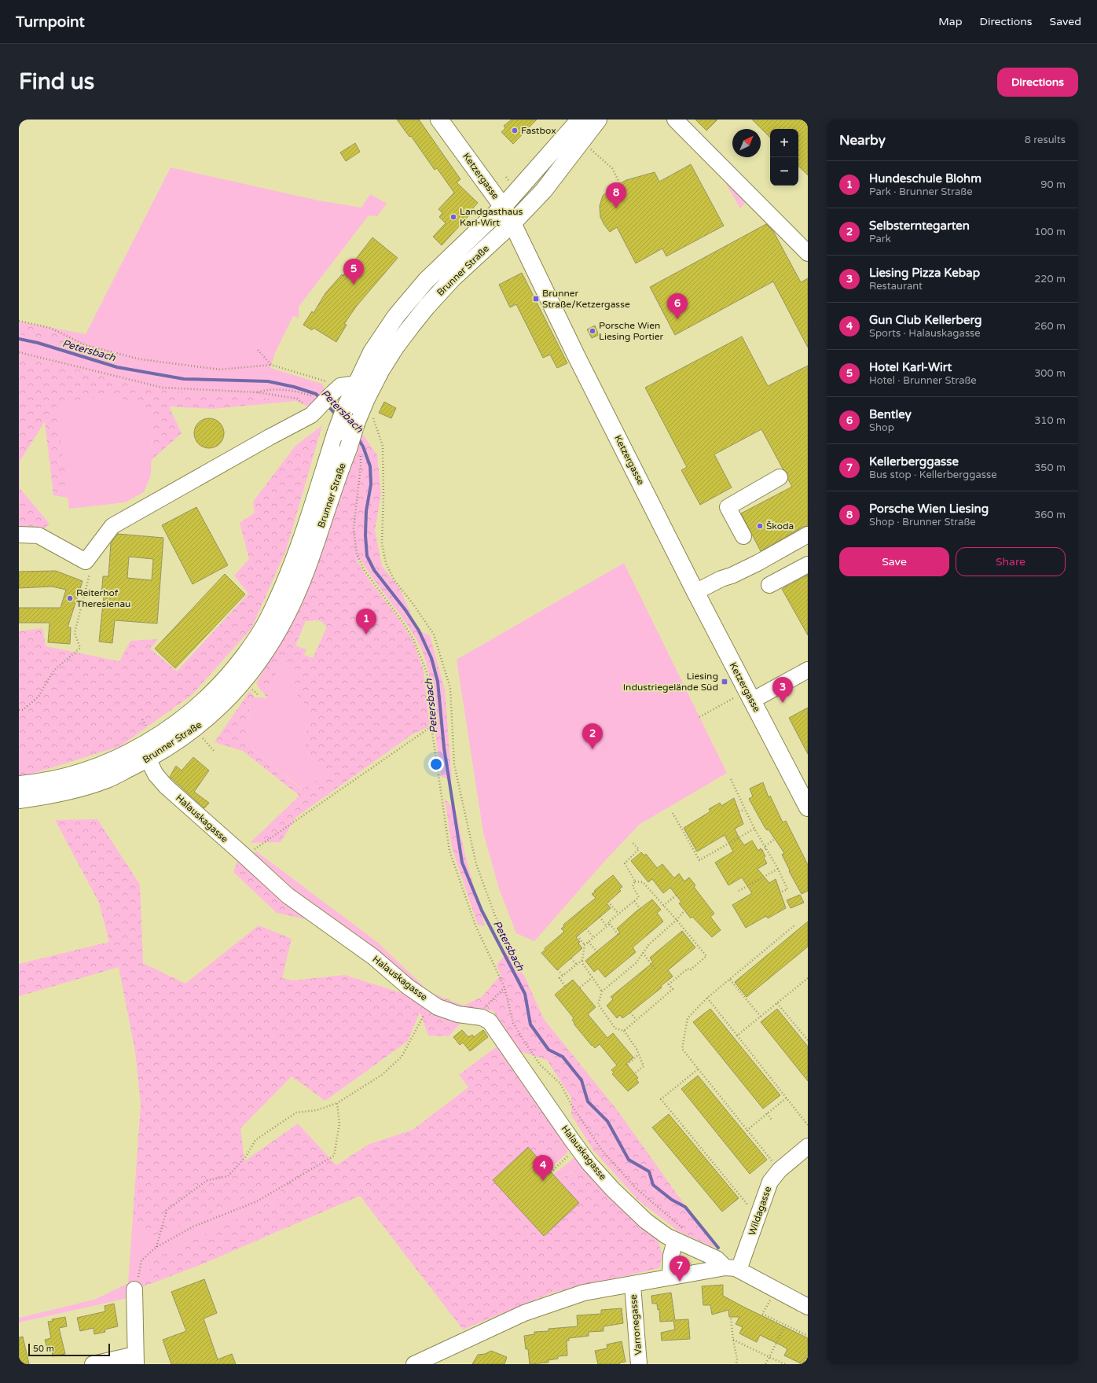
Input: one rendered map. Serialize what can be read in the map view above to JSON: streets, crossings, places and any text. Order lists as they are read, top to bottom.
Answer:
{
  "streets": {
    "main road": ["Ketzergasse", "Brunner Straße"],
    "street": ["Halauskagasse", "Wildagasse", "Varronegasse"]
  },
  "crossings": [
    ["Ketzergasse", "Brunner Straße"],
    ["Brunner Straße", "Halauskagasse"],
    ["Halauskagasse", "Wildagasse"]
  ],
  "water": ["Petersbach"],
  "places": {
    "other": [
      "Fastbox",
      "Landgasthaus Karl-Wirt",
      "Porsche Wien Liesing Portier",
      "Škoda",
      "Reiterhof Theresienau"
    ],
    "transit": ["Brunner Straße/Ketzergasse", "Liesing Industriegelände Süd"]
  },
  "scale_bar": "50 m",
  "north": "top right",
  "page": {
    "header": "Turnpoint",
    "nav": ["Map", "Directions", "Saved"],
    "buttons": [
      "Directions",
      ["Save", "Share"]
    ],
    "title": "Find us",
    "heading": ["Nearby", "8 results"],
    "map_buttons": ["+", "−"],
    "list": [
      {
        "mark": "1",
        "name": "Hundeschule Blohm",
        "note": "Park · Brunner Straße",
        "value": "90 m"
      },
      {
        "mark": "2",
        "name": "Selbsterntegarten",
        "note": "Park",
        "value": "100 m"
      },
      {
        "mark": "3",
        "name": "Liesing Pizza Kebap",
        "note": "Restaurant",
        "value": "220 m"
      },
      {
        "mark": "4",
        "name": "Gun Club Kellerberg",
        "note": "Sports · Halauskagasse",
        "value": "260 m"
      },
      {
        "mark": "5",
        "name": "Hotel Karl-Wirt",
        "note": "Hotel · Brunner Straße",
        "value": "300 m"
      },
      {
        "mark": "6",
        "name": "Bentley",
        "note": "Shop",
        "value": "310 m"
      },
      {
        "mark": "7",
        "name": "Kellerberggasse",
        "note": "Bus stop · Kellerberggasse",
        "value": "350 m"
      },
      {
        "mark": "8",
        "name": "Porsche Wien Liesing",
        "note": "Shop · Brunner Straße",
        "value": "360 m"
      }
    ],
    "pins": [
      "8",
      "5",
      "6",
      "1",
      "3",
      "2",
      "4",
      "7"
    ],
    "scale": "50 m"
  }
}
